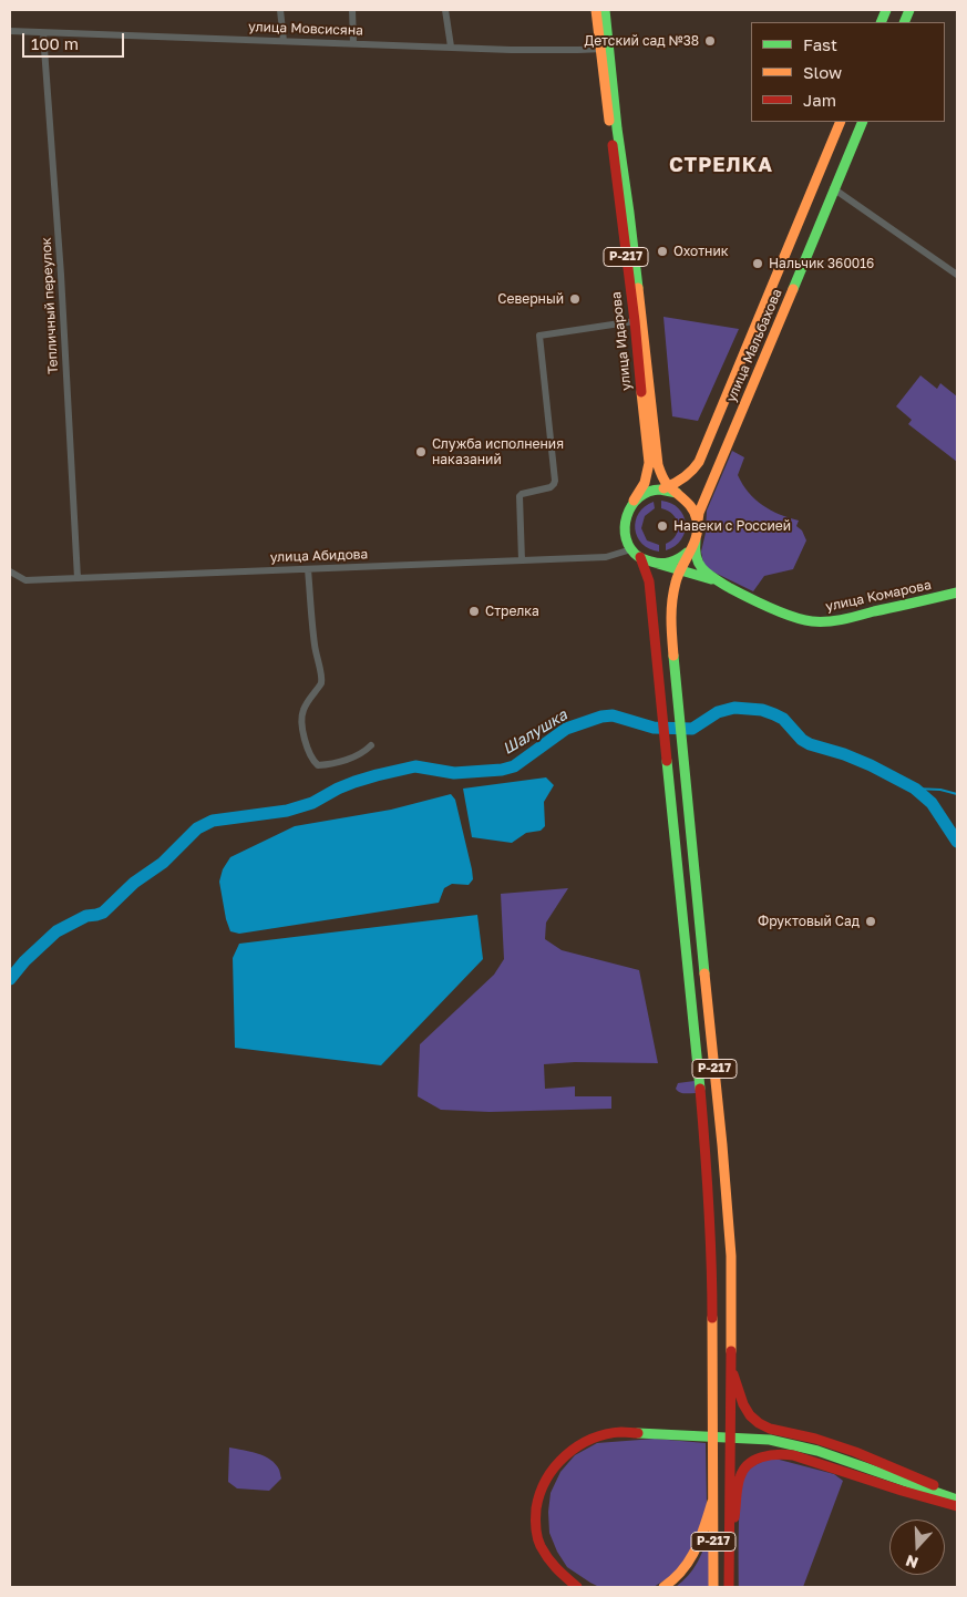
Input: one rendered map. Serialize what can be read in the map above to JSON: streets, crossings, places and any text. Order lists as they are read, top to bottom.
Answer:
{
  "streets": {
    "main road": [
      "Р-217",
      "улица Идарова",
      "улица Мальбахова",
      "улица Комарова"
    ],
    "street": ["улица Мовсисяна", "Тепличный переулок", "улица Абидова"]
  },
  "crossings": [
    ["улица Мовсисяна", "Тепличный переулок"],
    ["улица Мовсисяна", "улица Идарова"],
    ["Р-217", "улица Идарова"],
    ["Р-217", "улица Мальбахова"],
    ["Р-217", "улица Абидова"],
    ["Тепличный переулок", "улица Абидова"],
    ["улица Идарова", "улица Мальбахова"],
    ["улица Идарова", "улица Абидова"],
    ["улица Мальбахова", "улица Абидова"]
  ],
  "districts": ["СТРЕЛКА"],
  "water": ["Шалушка"],
  "places": [
    "Детский сад №38",
    "Охотник",
    "Нальчик 360016",
    "Северный",
    "Служба исполнения наказаний",
    "Навеки с Россией",
    "Стрелка",
    "Фруктовый Сад"
  ],
  "legend": ["Fast", "Slow", "Jam"],
  "scale_bar": "100 m",
  "north": "bottom"
}
